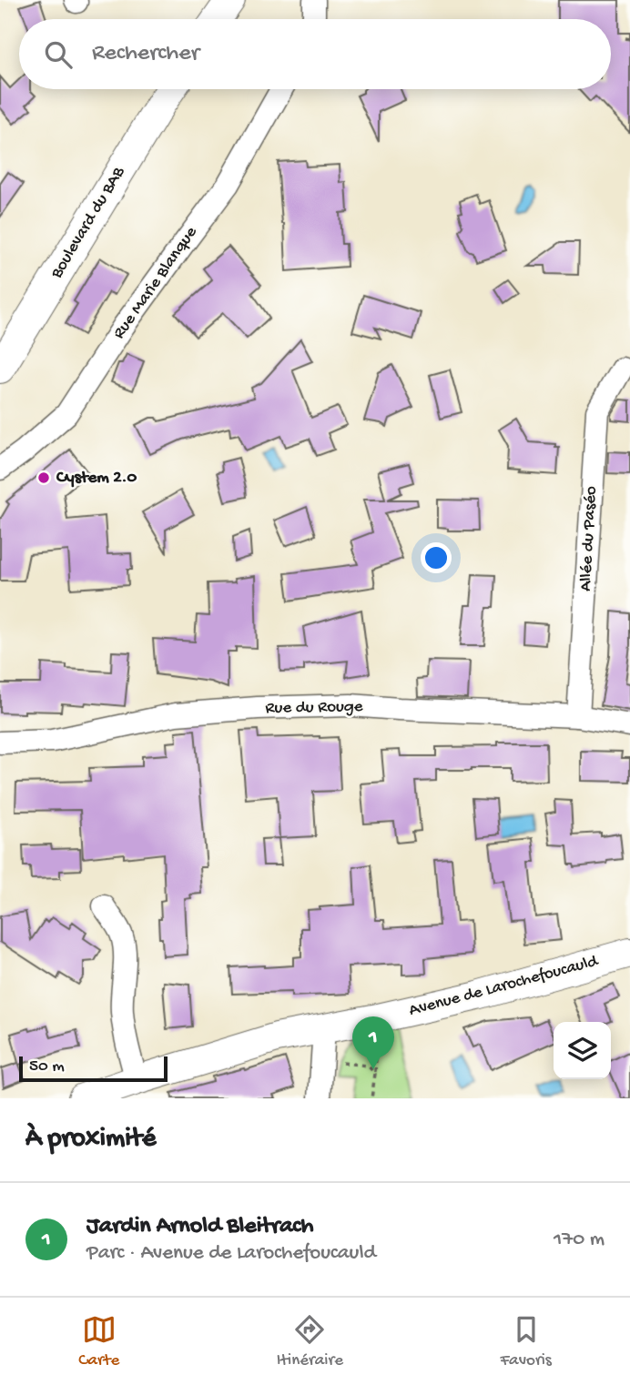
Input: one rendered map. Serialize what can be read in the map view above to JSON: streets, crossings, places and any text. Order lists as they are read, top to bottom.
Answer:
{
  "streets": {
    "main road": ["Boulevard du BAB", "Avenue de Larochefoucauld"],
    "street": ["Rue Marie Blanque", "Allée du Paséo", "Rue du Rouge"]
  },
  "crossings": [
    ["Allée du Paséo", "Rue du Rouge"]
  ],
  "places": ["Cystem 2.0"],
  "scale_bar": "50 m",
  "page": {
    "search": "Rechercher",
    "pins": "1",
    "scale": "50 m",
    "heading": "À proximité",
    "list": [
      {
        "mark": "1",
        "name": "Jardin Arnold Bleitrach",
        "note": "Parc · Avenue de Larochefoucauld",
        "value": "170 m"
      }
    ],
    "nav": ["Carte", "Itinéraire", "Favoris"]
  }
}
